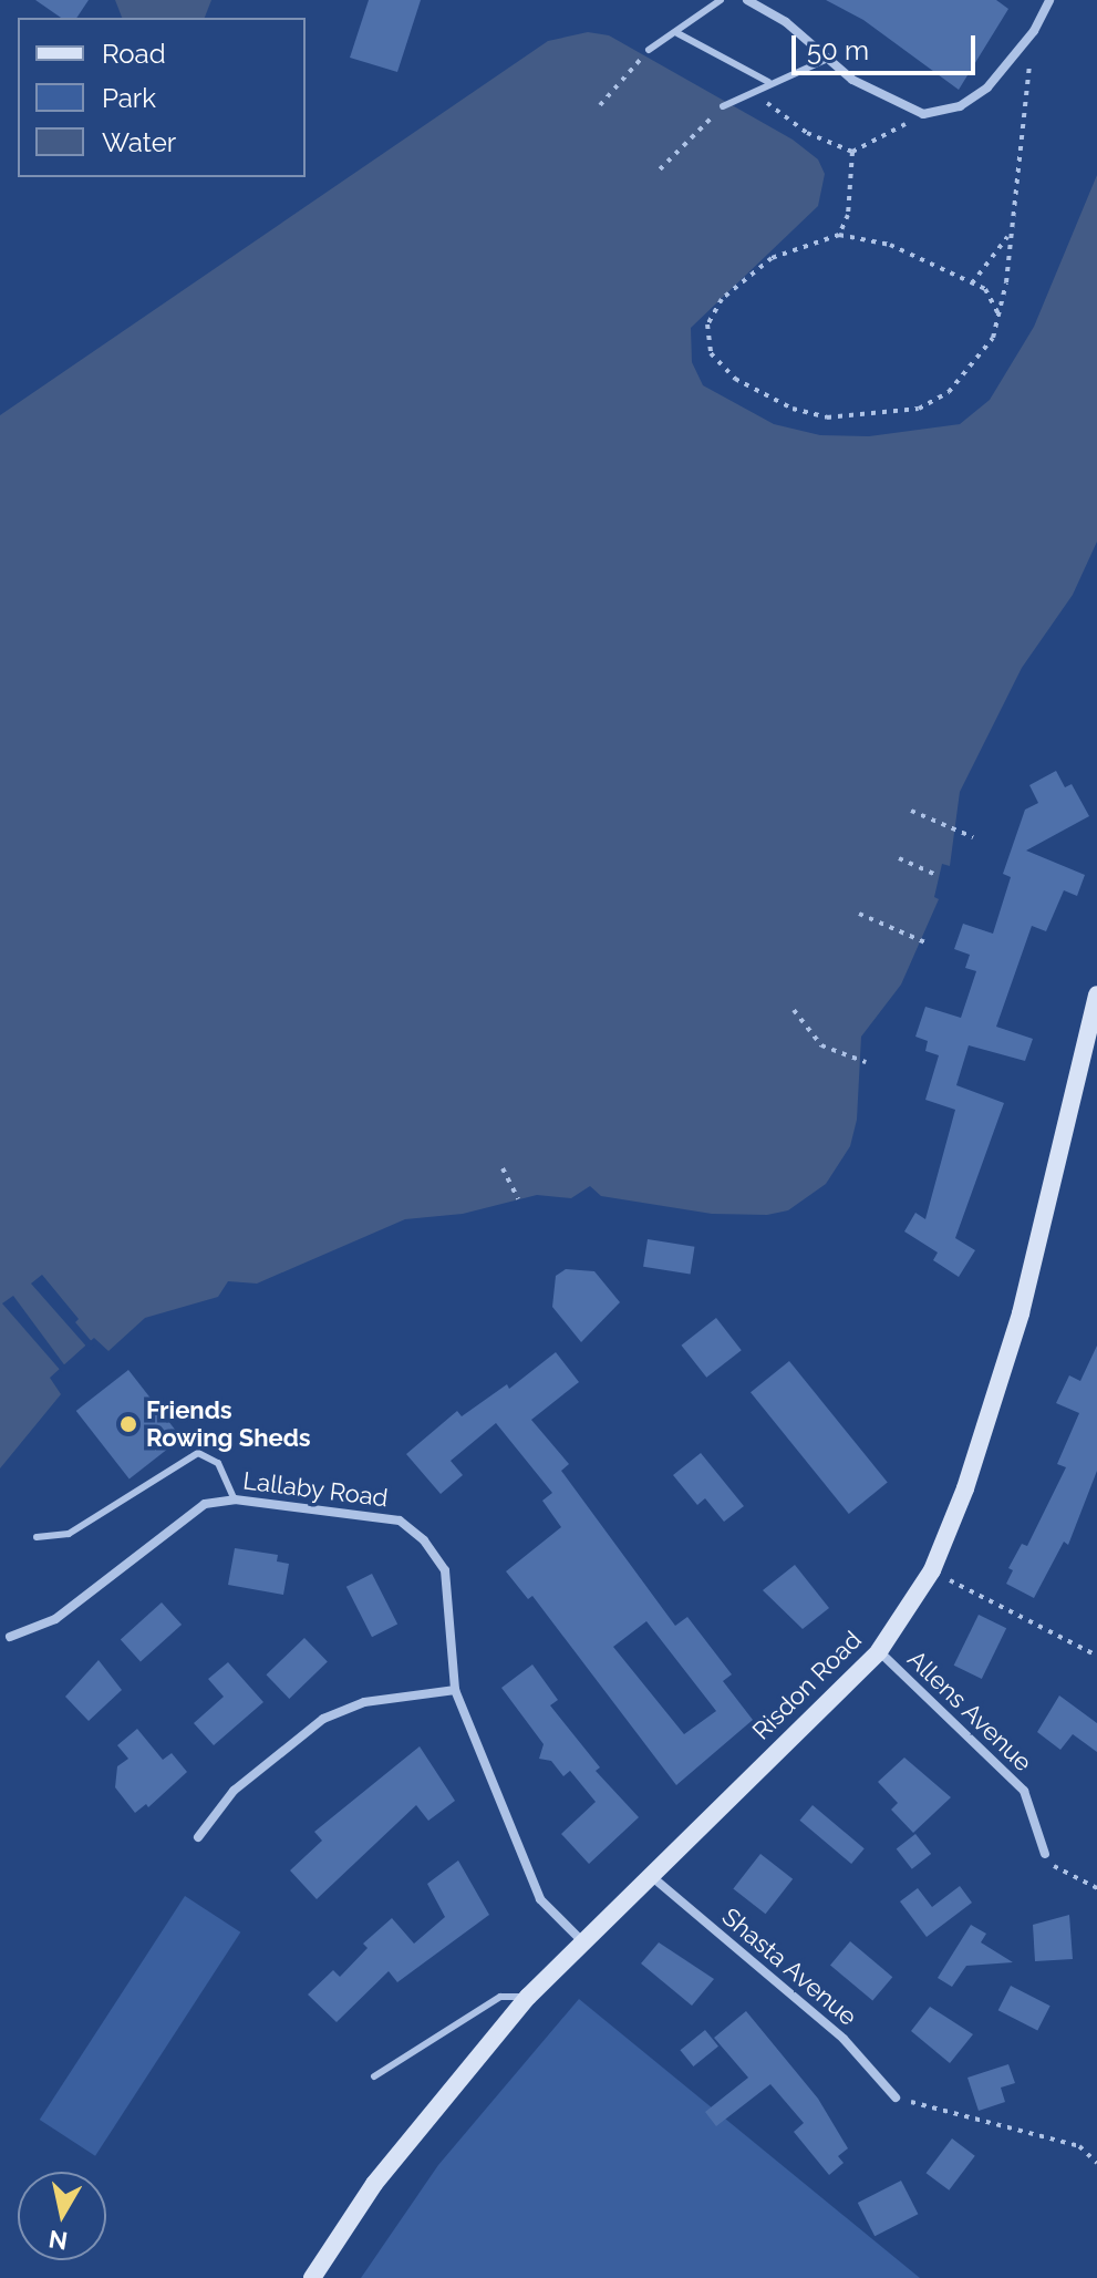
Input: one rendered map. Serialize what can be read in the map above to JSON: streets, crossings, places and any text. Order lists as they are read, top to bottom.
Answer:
{
  "streets": {
    "street": [
      "Lallaby Road",
      "Risdon Road",
      "Allens Avenue",
      "Shasta Avenue"
    ]
  },
  "crossings": [
    ["Lallaby Road", "Risdon Road"],
    ["Risdon Road", "Allens Avenue"],
    ["Risdon Road", "Shasta Avenue"]
  ],
  "places": ["Friends Rowing Sheds"],
  "legend": ["Road", "Park", "Water"],
  "scale_bar": "50 m",
  "north": "bottom"
}
